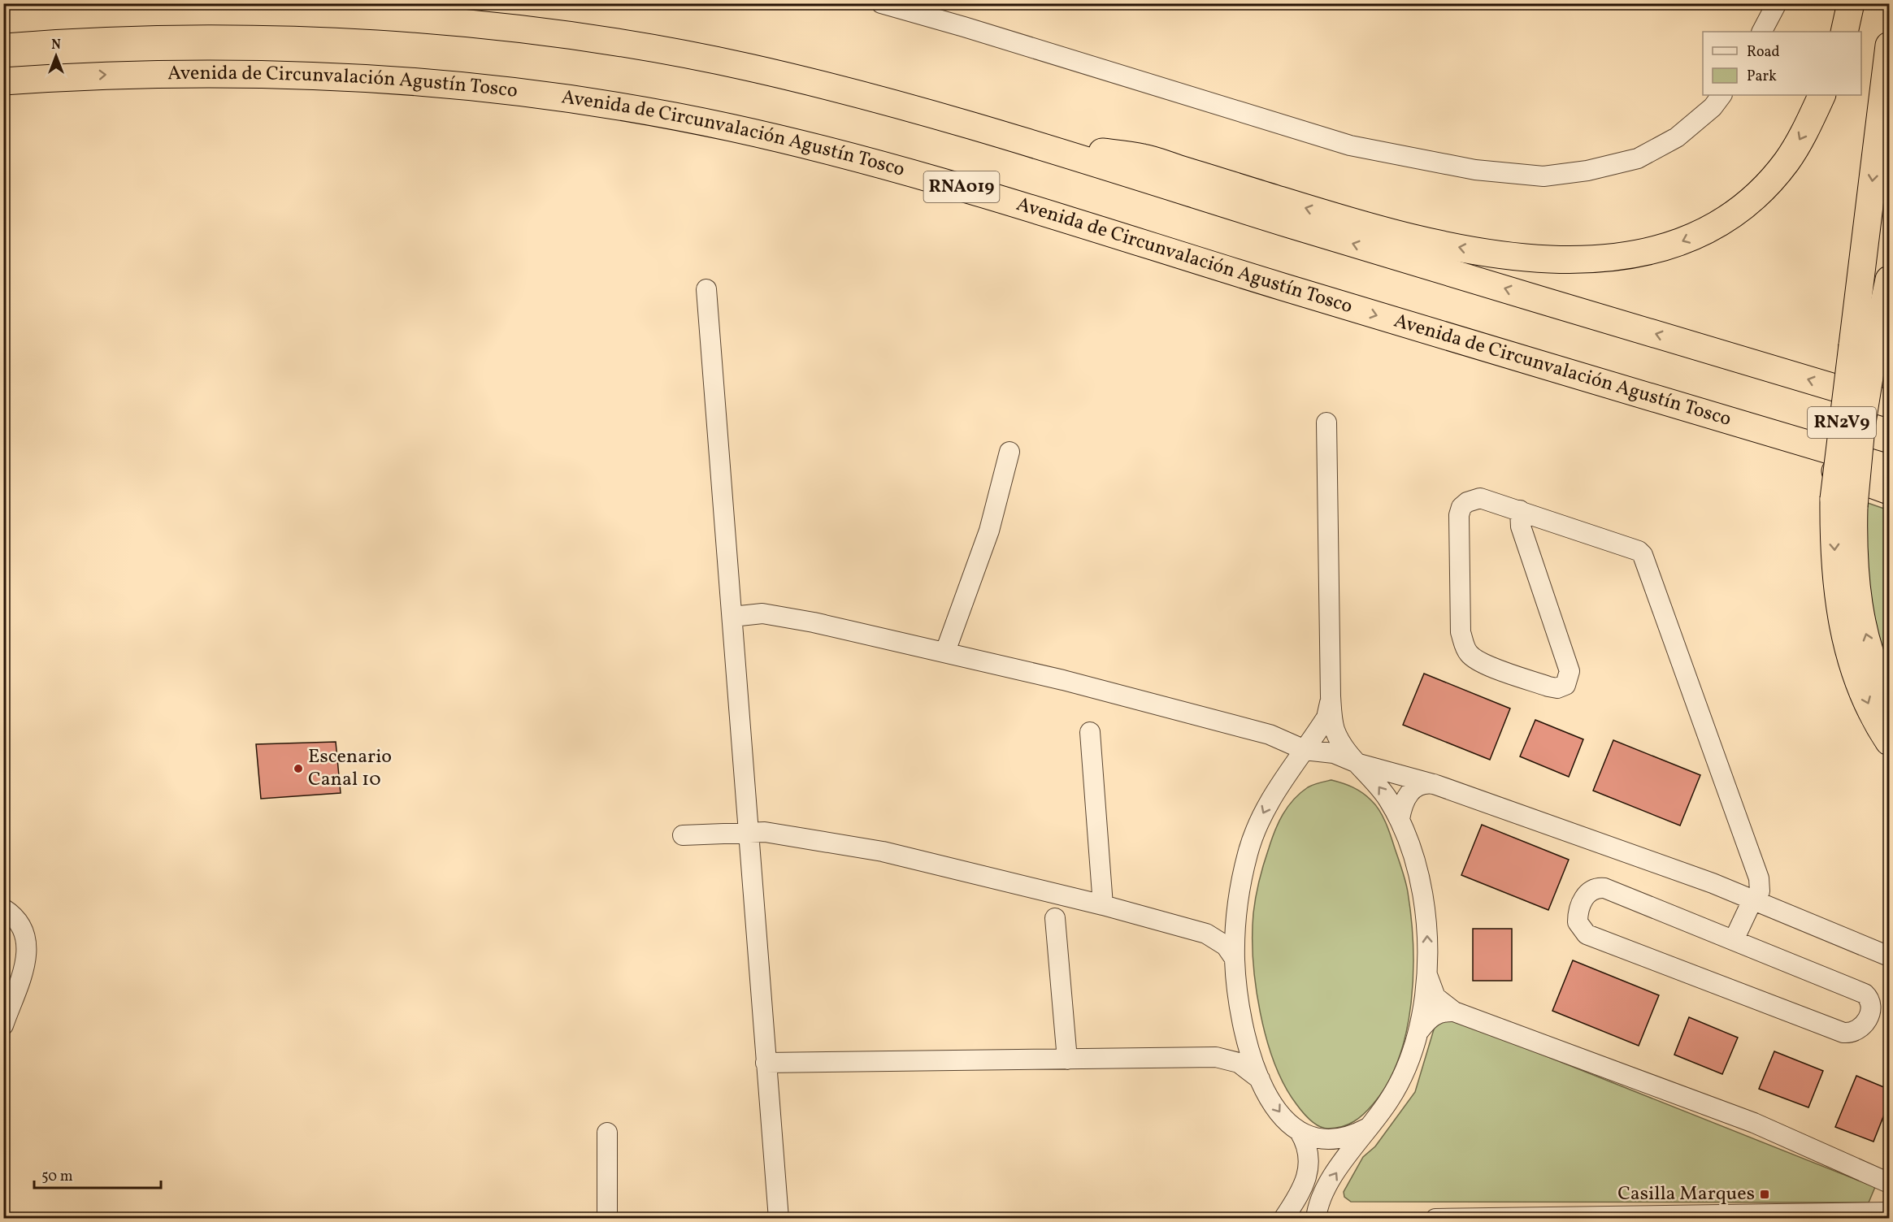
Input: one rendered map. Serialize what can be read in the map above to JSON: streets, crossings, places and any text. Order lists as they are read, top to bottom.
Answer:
{
  "streets": {
    "highway": ["Avenida de Circunvalación Agustín Tosco", "RNA019", "RN2V9"]
  },
  "places": {
    "other": ["Escenario Canal 10"],
    "transit": ["Casilla Marques"]
  },
  "legend": ["Road", "Park"],
  "scale_bar": "50 m",
  "north": "top"
}
